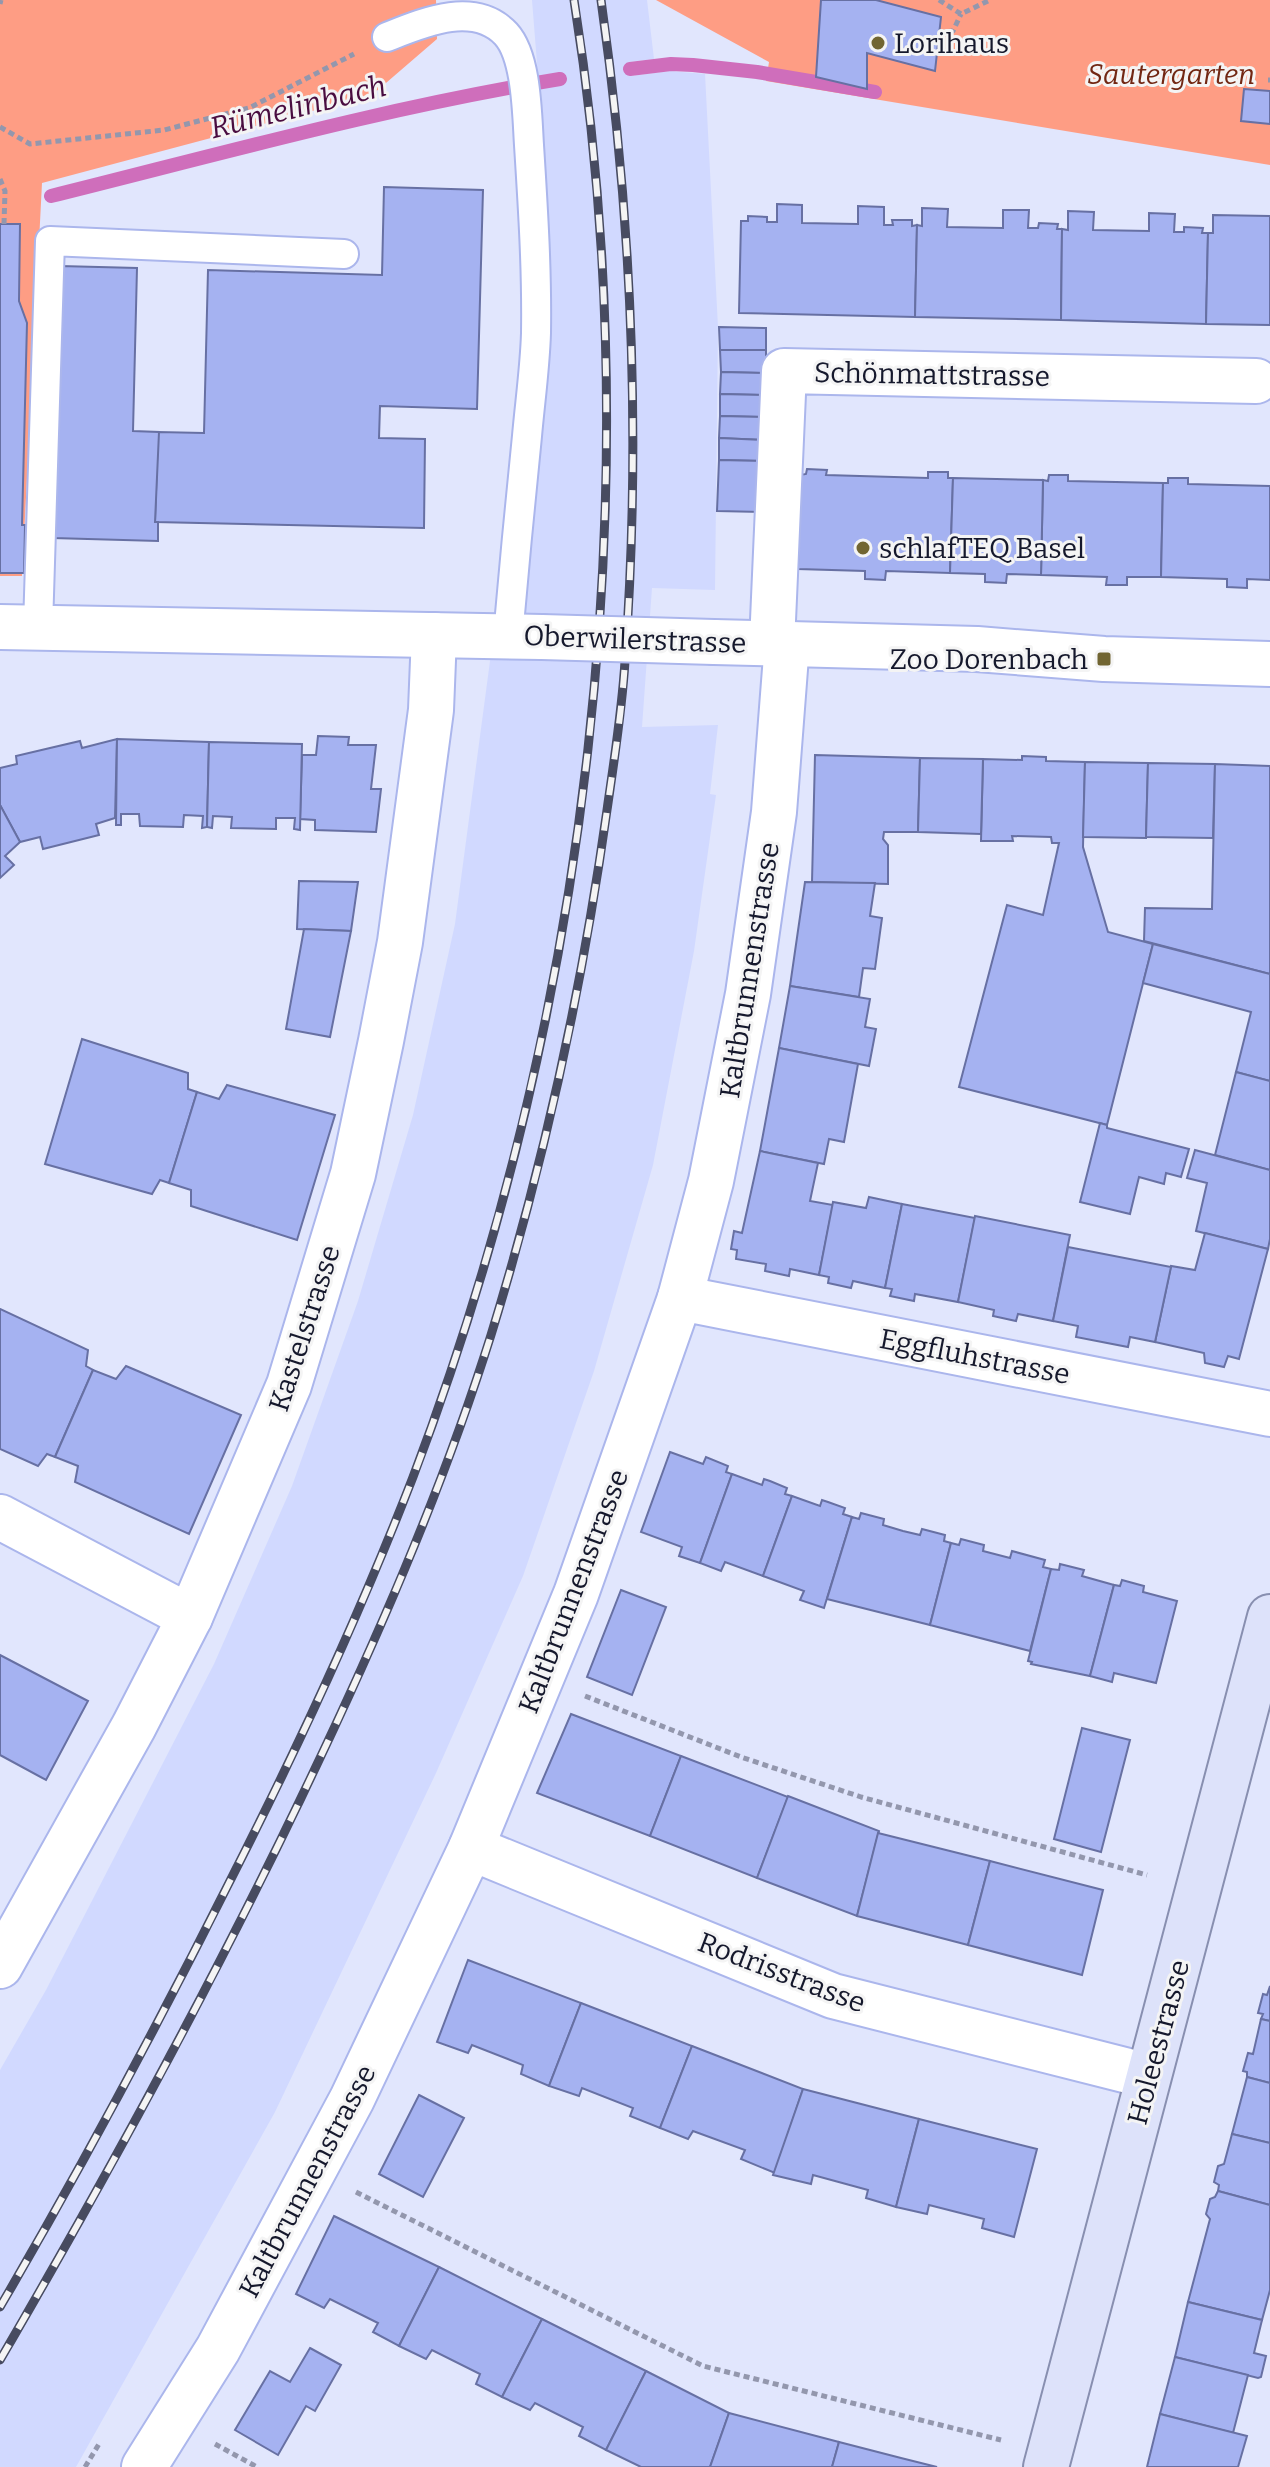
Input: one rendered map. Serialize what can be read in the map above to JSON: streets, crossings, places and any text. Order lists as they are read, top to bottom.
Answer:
{
  "streets": {
    "main road": ["Holeestrasse"],
    "street": [
      "Schönmattstrasse",
      "Oberwilerstrasse",
      "Kaltbrunnenstrasse",
      "Kastelstrasse",
      "Eggfluhstrasse",
      "Rodrisstrasse"
    ]
  },
  "crossings": [
    ["Schönmattstrasse", "Oberwilerstrasse"],
    ["Schönmattstrasse", "Kaltbrunnenstrasse"],
    ["Oberwilerstrasse", "Kaltbrunnenstrasse"],
    ["Oberwilerstrasse", "Kastelstrasse"],
    ["Kaltbrunnenstrasse", "Eggfluhstrasse"],
    ["Kaltbrunnenstrasse", "Rodrisstrasse"],
    ["Rodrisstrasse", "Holeestrasse"]
  ],
  "water": ["Rümelinbach"],
  "parks": ["Sautergarten"],
  "places": {
    "other": ["Lorihaus", "schlafTEQ Basel"],
    "transit": ["Zoo Dorenbach"]
  }
}
